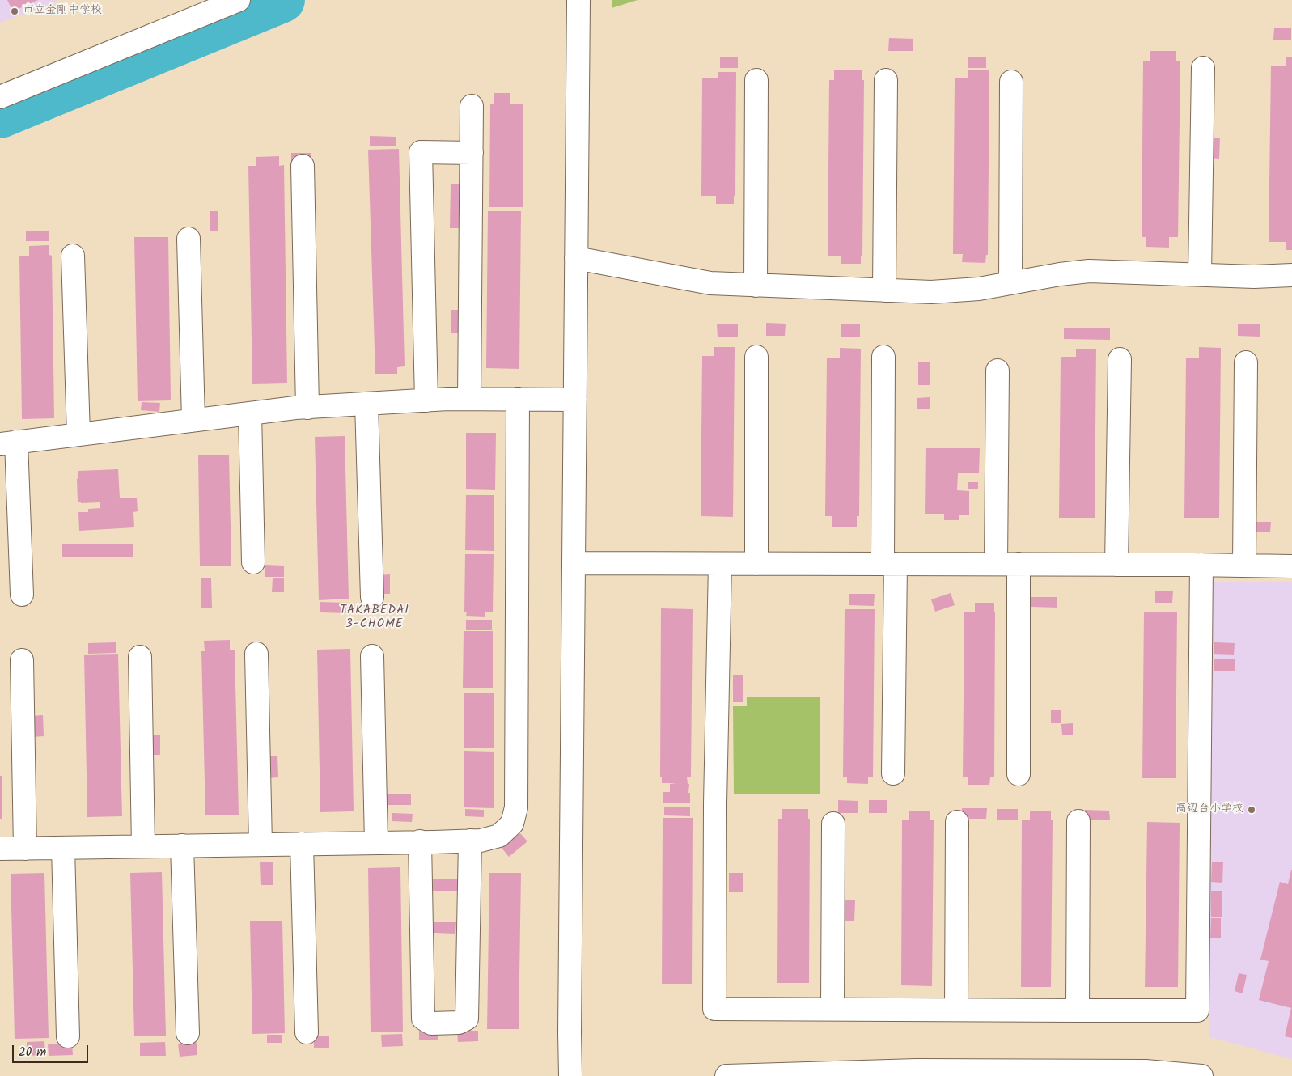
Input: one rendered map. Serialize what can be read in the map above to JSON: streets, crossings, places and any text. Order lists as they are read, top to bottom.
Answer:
{
  "districts": ["TAKABEDAI 3-CHOME"],
  "places": ["市立金剛中学校", "高辺台小学校"],
  "scale_bar": "20 m"
}
